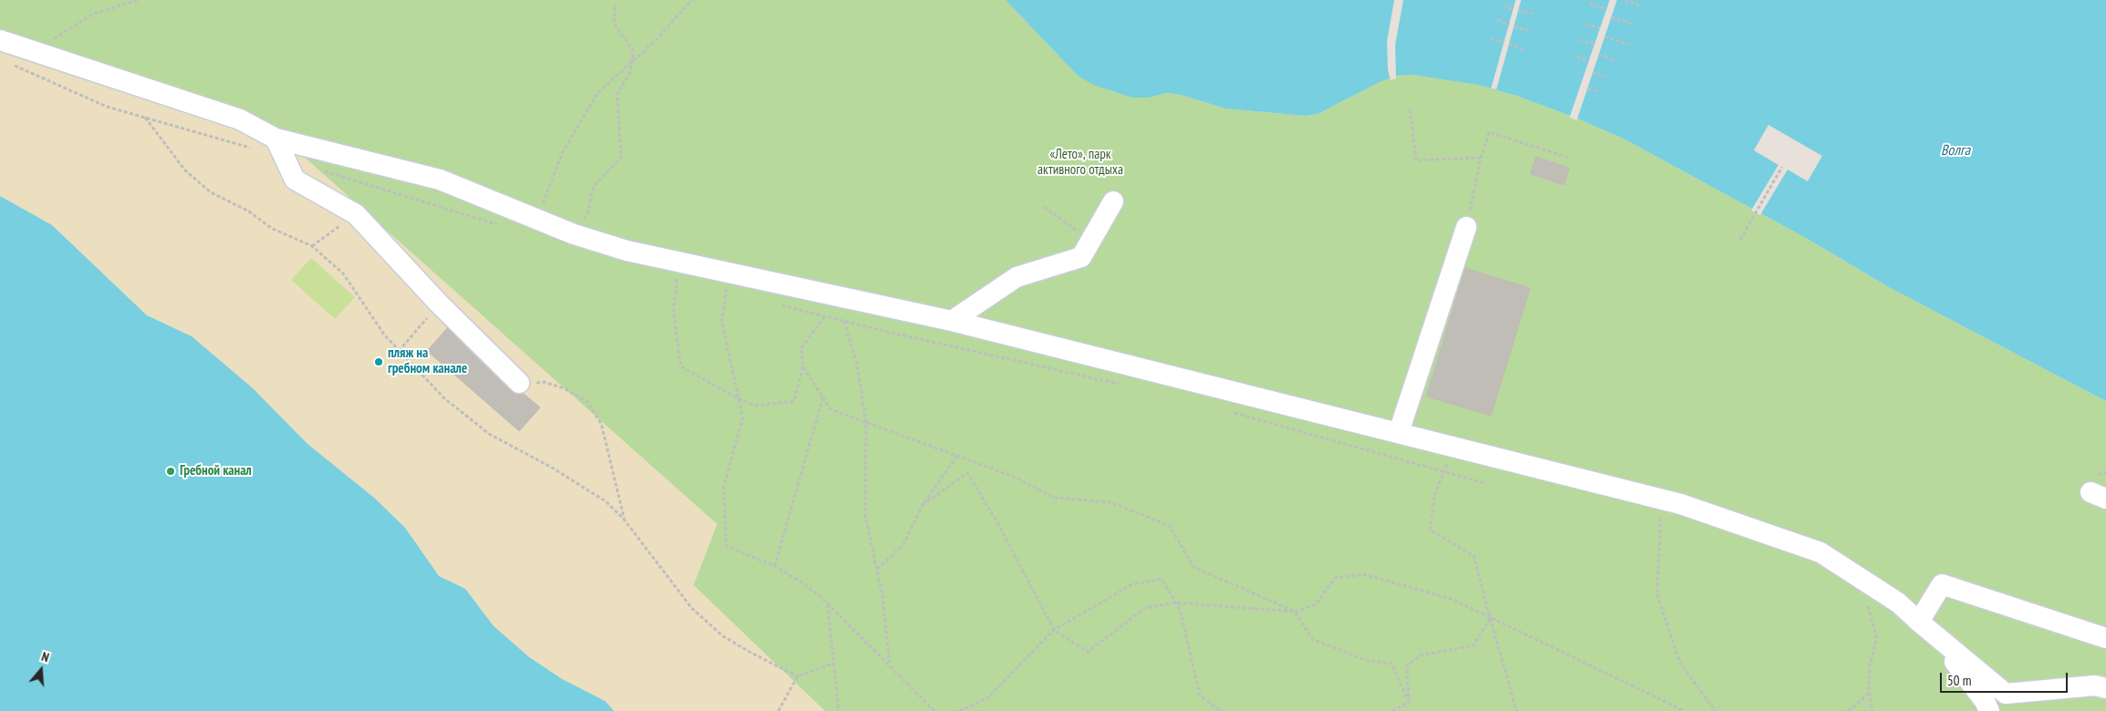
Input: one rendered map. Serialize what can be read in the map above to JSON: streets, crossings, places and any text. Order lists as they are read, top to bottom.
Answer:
{
  "water": ["Волга"],
  "parks": ["«Лето», парк активного отдыха"],
  "places": ["пляж на гребном канале", "Гребной канал"],
  "scale_bar": "50 m",
  "north": "top"
}
